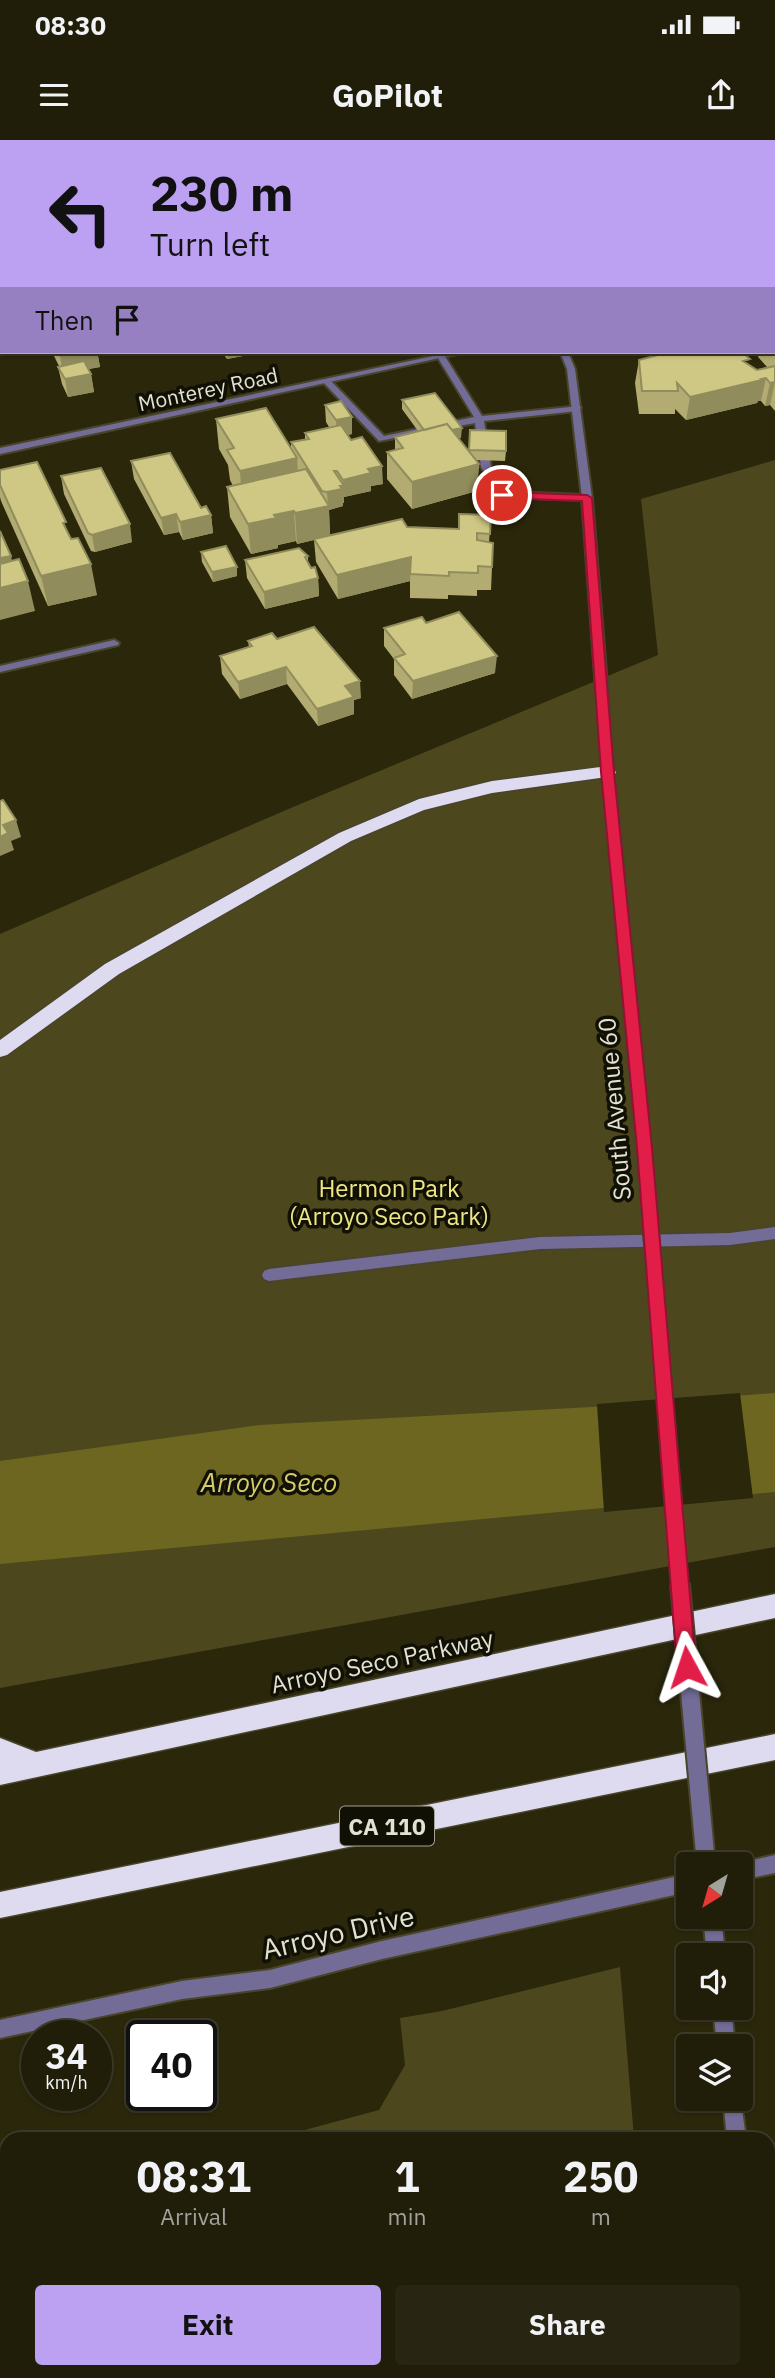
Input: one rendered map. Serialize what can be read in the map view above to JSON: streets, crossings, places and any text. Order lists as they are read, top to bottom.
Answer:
{
  "streets": {
    "highway": ["Arroyo Seco Parkway", "CA 110"],
    "street": ["Monterey Road", "South Avenue 60", "Arroyo Drive"]
  },
  "water": ["Arroyo Seco"],
  "parks": ["Hermon Park (Arroyo Seco Park)"],
  "north": "bottom left",
  "page": {
    "status": "08:30",
    "header": "GoPilot",
    "turn": ["230 m", "Turn left"],
    "then": "Then",
    "speed": "34 km/h",
    "limit": "40",
    "eta": [
      "08:31",
      "Arrival",
      "1",
      "min",
      "250",
      "m"
    ],
    "buttons": ["Exit", "Share"]
  }
}
